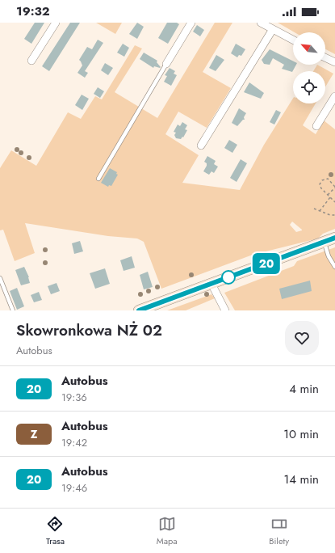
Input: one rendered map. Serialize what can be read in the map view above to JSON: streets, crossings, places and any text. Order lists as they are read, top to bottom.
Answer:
{
  "lines": ["bus line 20"],
  "north": "top left",
  "page": {
    "status": "19:32",
    "on_map": "20",
    "heading": ["Skowronkowa NŻ 02", "Autobus"],
    "list": [
      {
        "mark": "20",
        "name": "Autobus",
        "note": "19:36",
        "value": "4 min"
      },
      {
        "mark": "Z",
        "name": "Autobus",
        "note": "19:42",
        "value": "10 min"
      },
      {
        "mark": "20",
        "name": "Autobus",
        "note": "19:46",
        "value": "14 min"
      }
    ],
    "tabs": ["Trasa", "Mapa", "Bilety"]
  }
}
